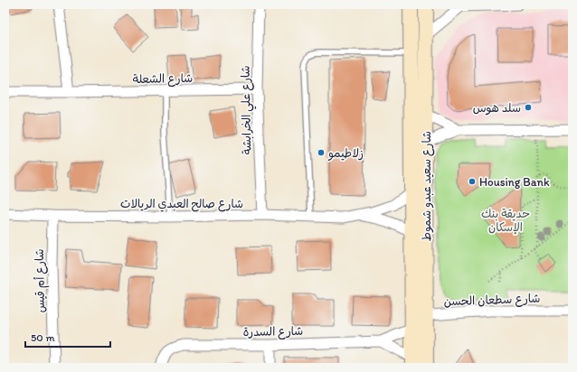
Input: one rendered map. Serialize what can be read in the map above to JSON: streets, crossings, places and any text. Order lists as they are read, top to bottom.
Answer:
{
  "streets": {
    "main road": ["شارع سعيد عبدو شموط"],
    "street": [
      "شارع الشعلة",
      "شارع علي الخرابشة",
      "شارع صالح العبدي الريالات",
      "شارع أم قيس",
      "شارع سطعان الحسن",
      "شارع السدرة"
    ]
  },
  "crossings": [
    ["شارع الشعلة", "شارع علي الخرابشة"],
    ["شارع علي الخرابشة", "شارع صالح العبدي الريالات"],
    ["شارع سعيد عبدو شموط", "شارع صالح العبدي الريالات"],
    ["شارع سعيد عبدو شموط", "شارع سطعان الحسن"],
    ["شارع سعيد عبدو شموط", "شارع السدرة"],
    ["شارع صالح العبدي الريالات", "شارع أم قيس"],
    ["شارع سطعان الحسن", "شارع السدرة"]
  ],
  "parks": ["حديقة بنك الإسكان"],
  "places": ["سلد هوس", "زلاطيمو", "Housing Bank"],
  "scale_bar": "50 m"
}
